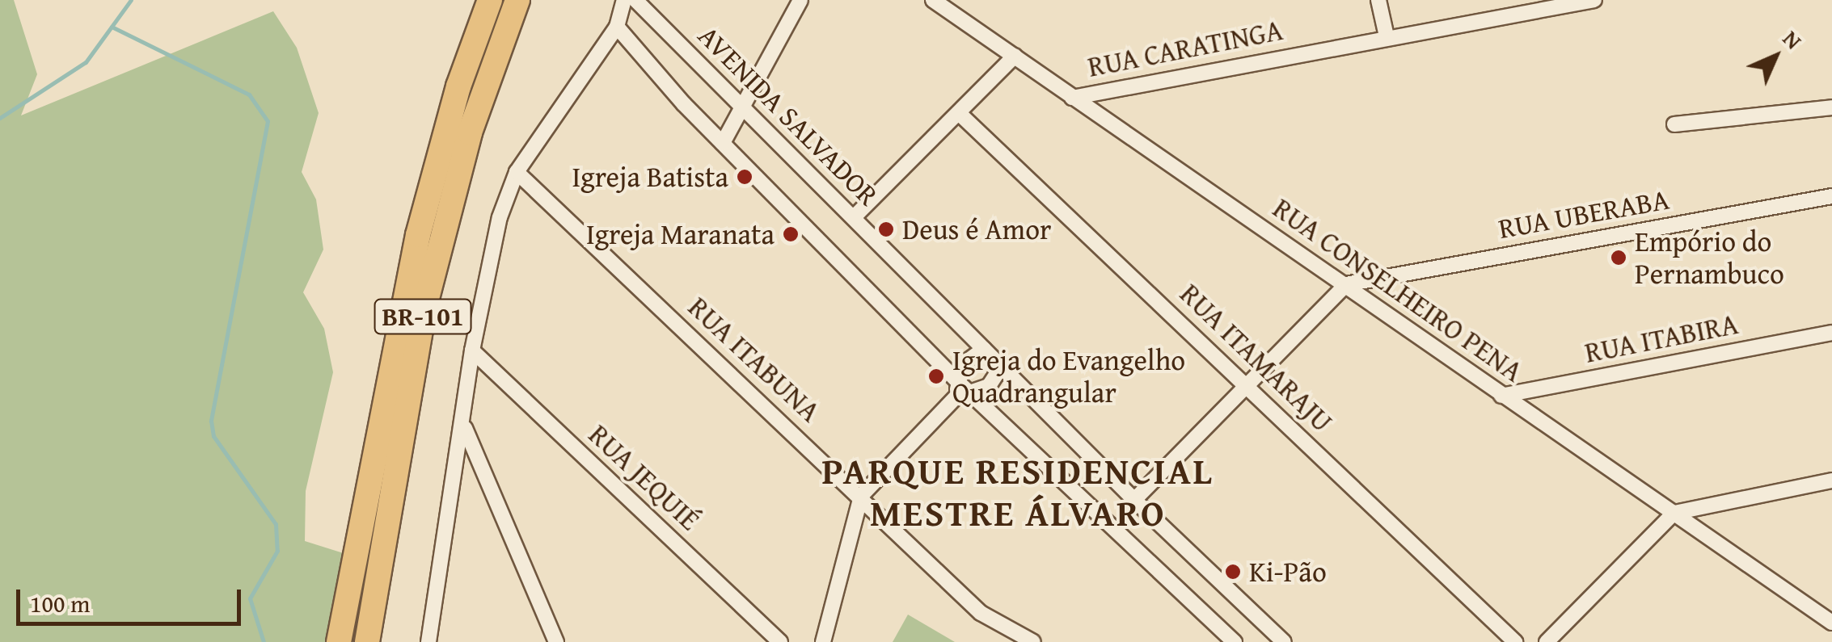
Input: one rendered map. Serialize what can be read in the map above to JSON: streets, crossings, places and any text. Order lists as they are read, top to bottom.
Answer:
{
  "streets": {
    "main road": ["BR-101"],
    "street": [
      "RUA CARATINGA",
      "AVENIDA SALVADOR",
      "RUA UBERABA",
      "RUA CONSELHEIRO PENA",
      "RUA ITABIRA",
      "RUA ITAMARAJU",
      "RUA ITABUNA",
      "RUA JEQUIÉ"
    ]
  },
  "crossings": [
    ["RUA CARATINGA", "RUA CONSELHEIRO PENA"],
    ["RUA UBERABA", "RUA CONSELHEIRO PENA"],
    ["RUA CONSELHEIRO PENA", "RUA ITABIRA"]
  ],
  "districts": ["PARQUE RESIDENCIAL MESTRE ÁLVARO"],
  "places": [
    "Igreja Batista",
    "Deus é Amor",
    "Igreja Maranata",
    "Empório do Pernambuco",
    "Igreja do Evangelho Quadrangular",
    "Ki-Pão"
  ],
  "scale_bar": "100 m",
  "north": "top right"
}
